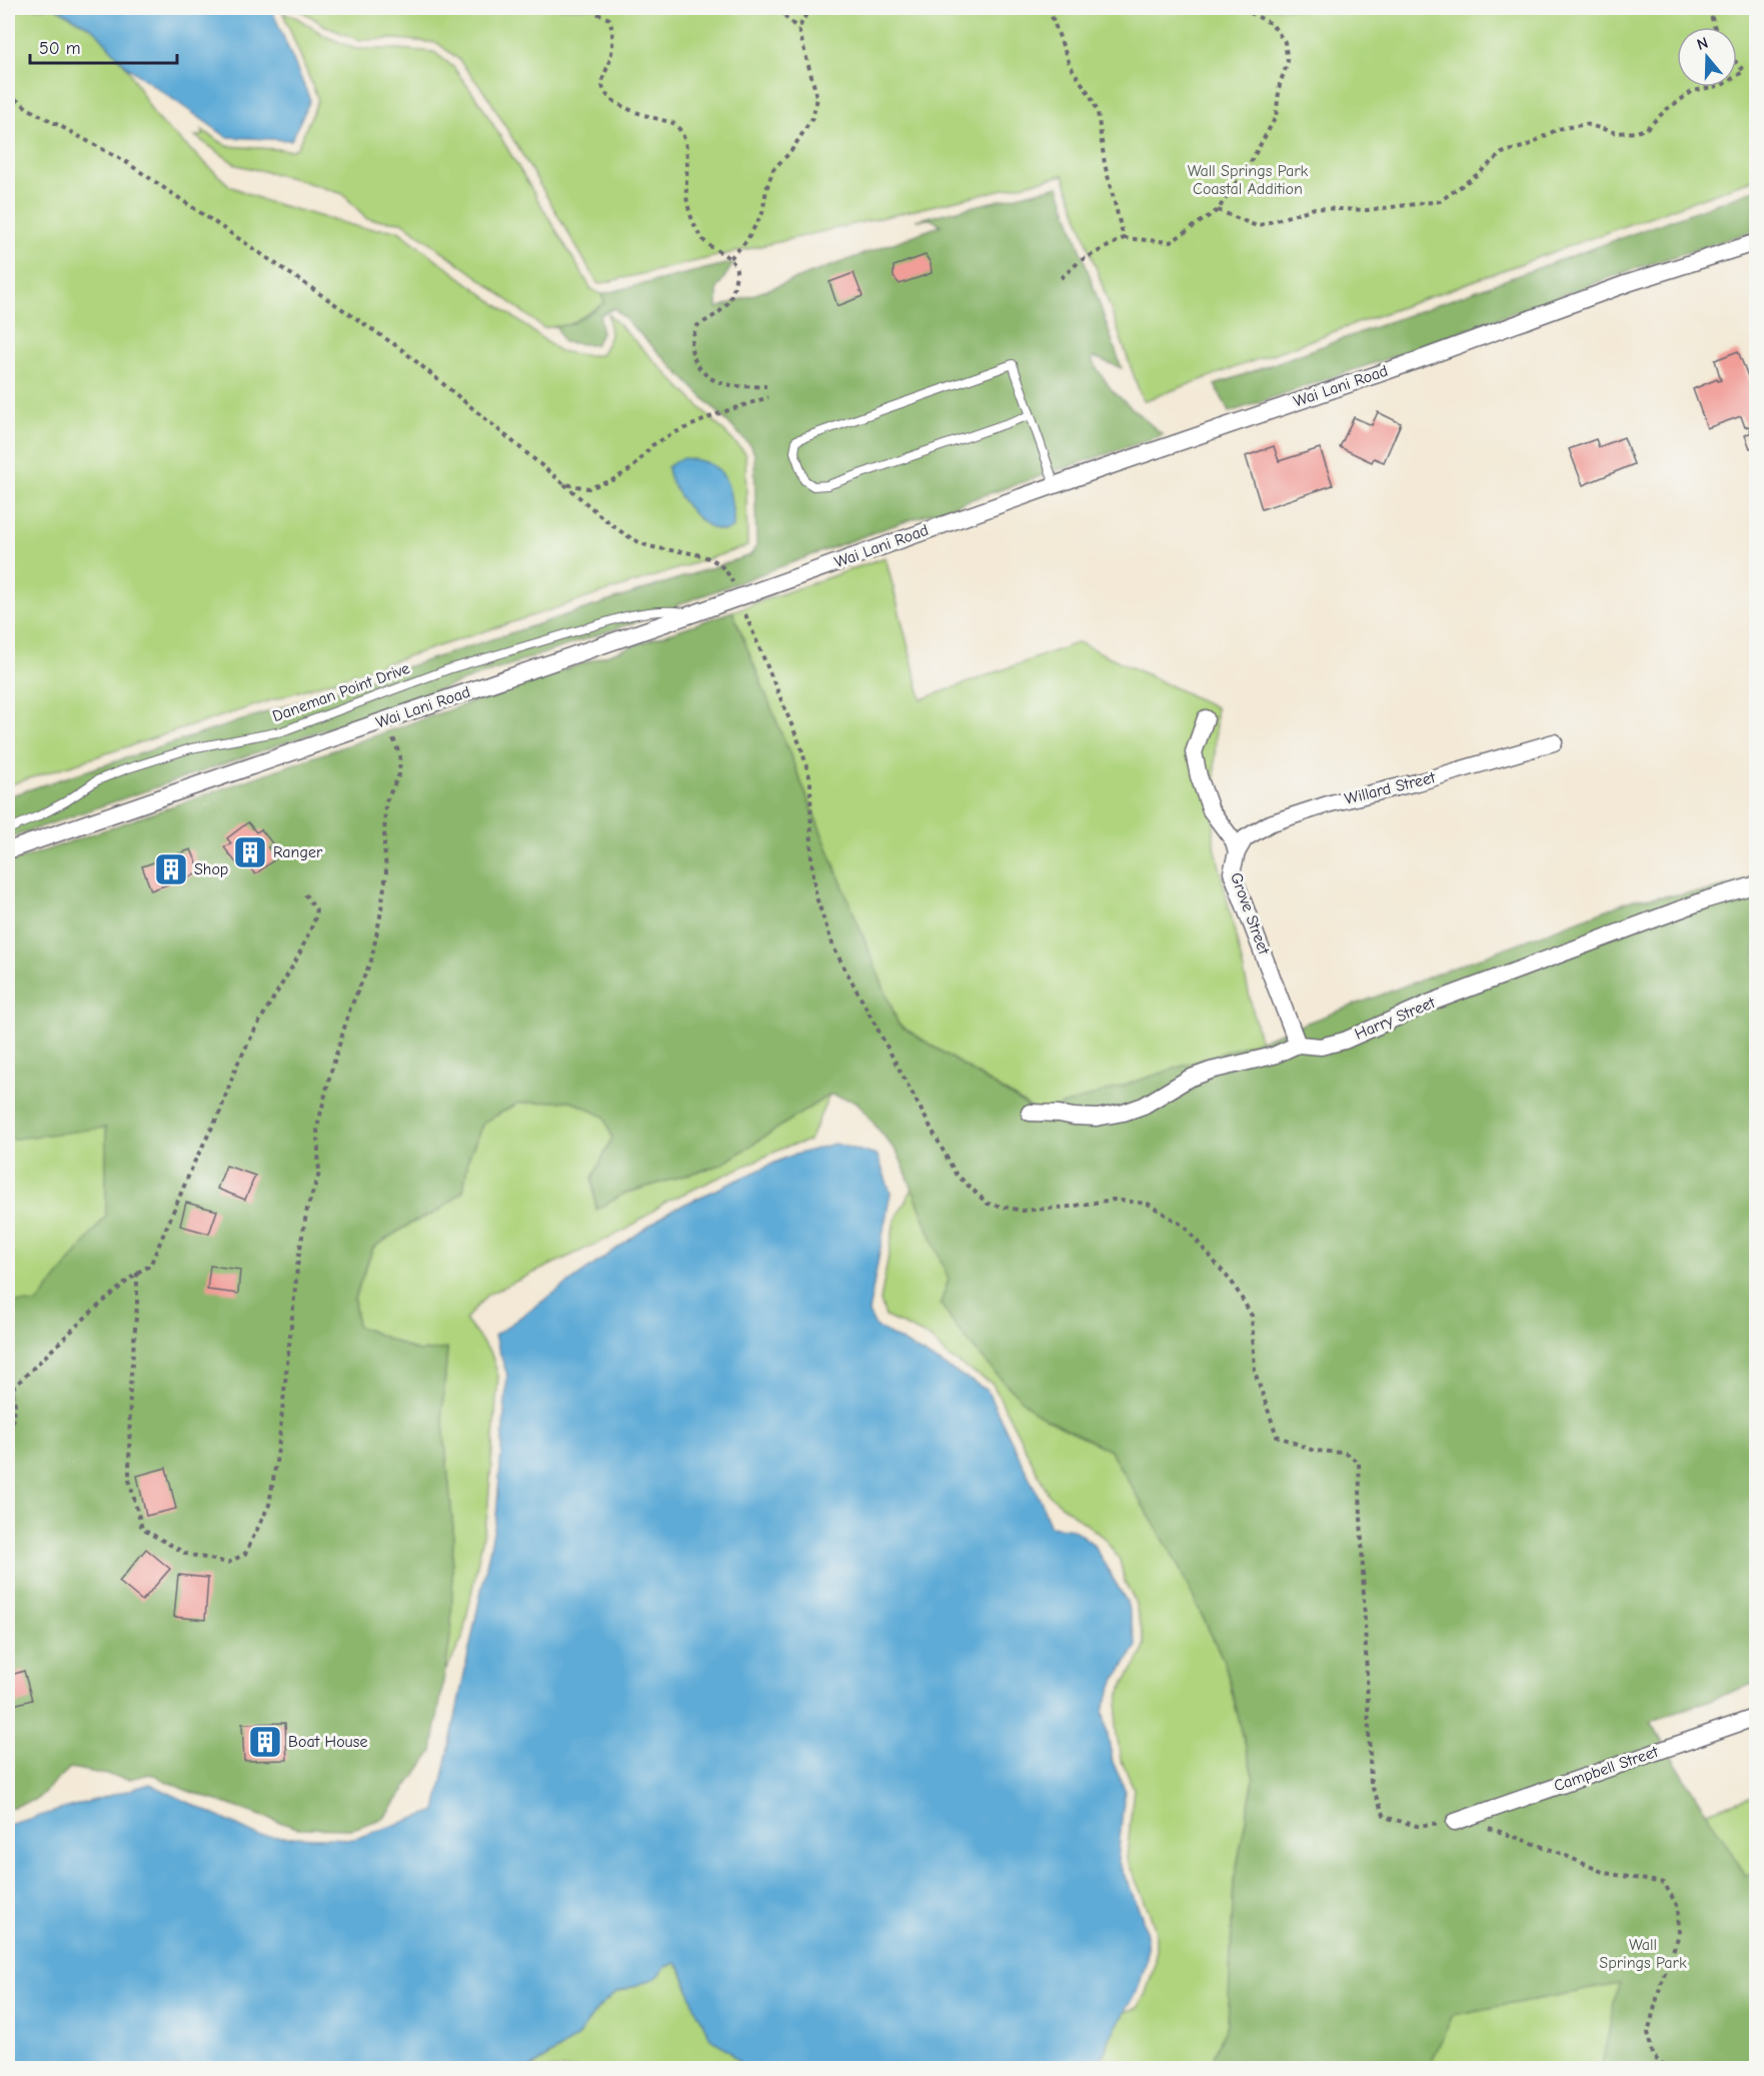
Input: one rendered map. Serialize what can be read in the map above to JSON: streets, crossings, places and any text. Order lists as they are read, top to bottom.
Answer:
{
  "streets": {
    "street": [
      "Wai Lani Road",
      "Willard Street",
      "Grove Street",
      "Harry Street",
      "Campbell Street"
    ],
    "lane": ["Daneman Point Drive"]
  },
  "crossings": [
    ["Wai Lani Road", "Daneman Point Drive"],
    ["Willard Street", "Grove Street"],
    ["Grove Street", "Harry Street"]
  ],
  "parks": ["Wall Springs Park Coastal Addition", "Wall Springs Park"],
  "places": {
    "building": ["Ranger", "Shop", "Boat House"]
  },
  "scale_bar": "50 m",
  "north": "top"
}
